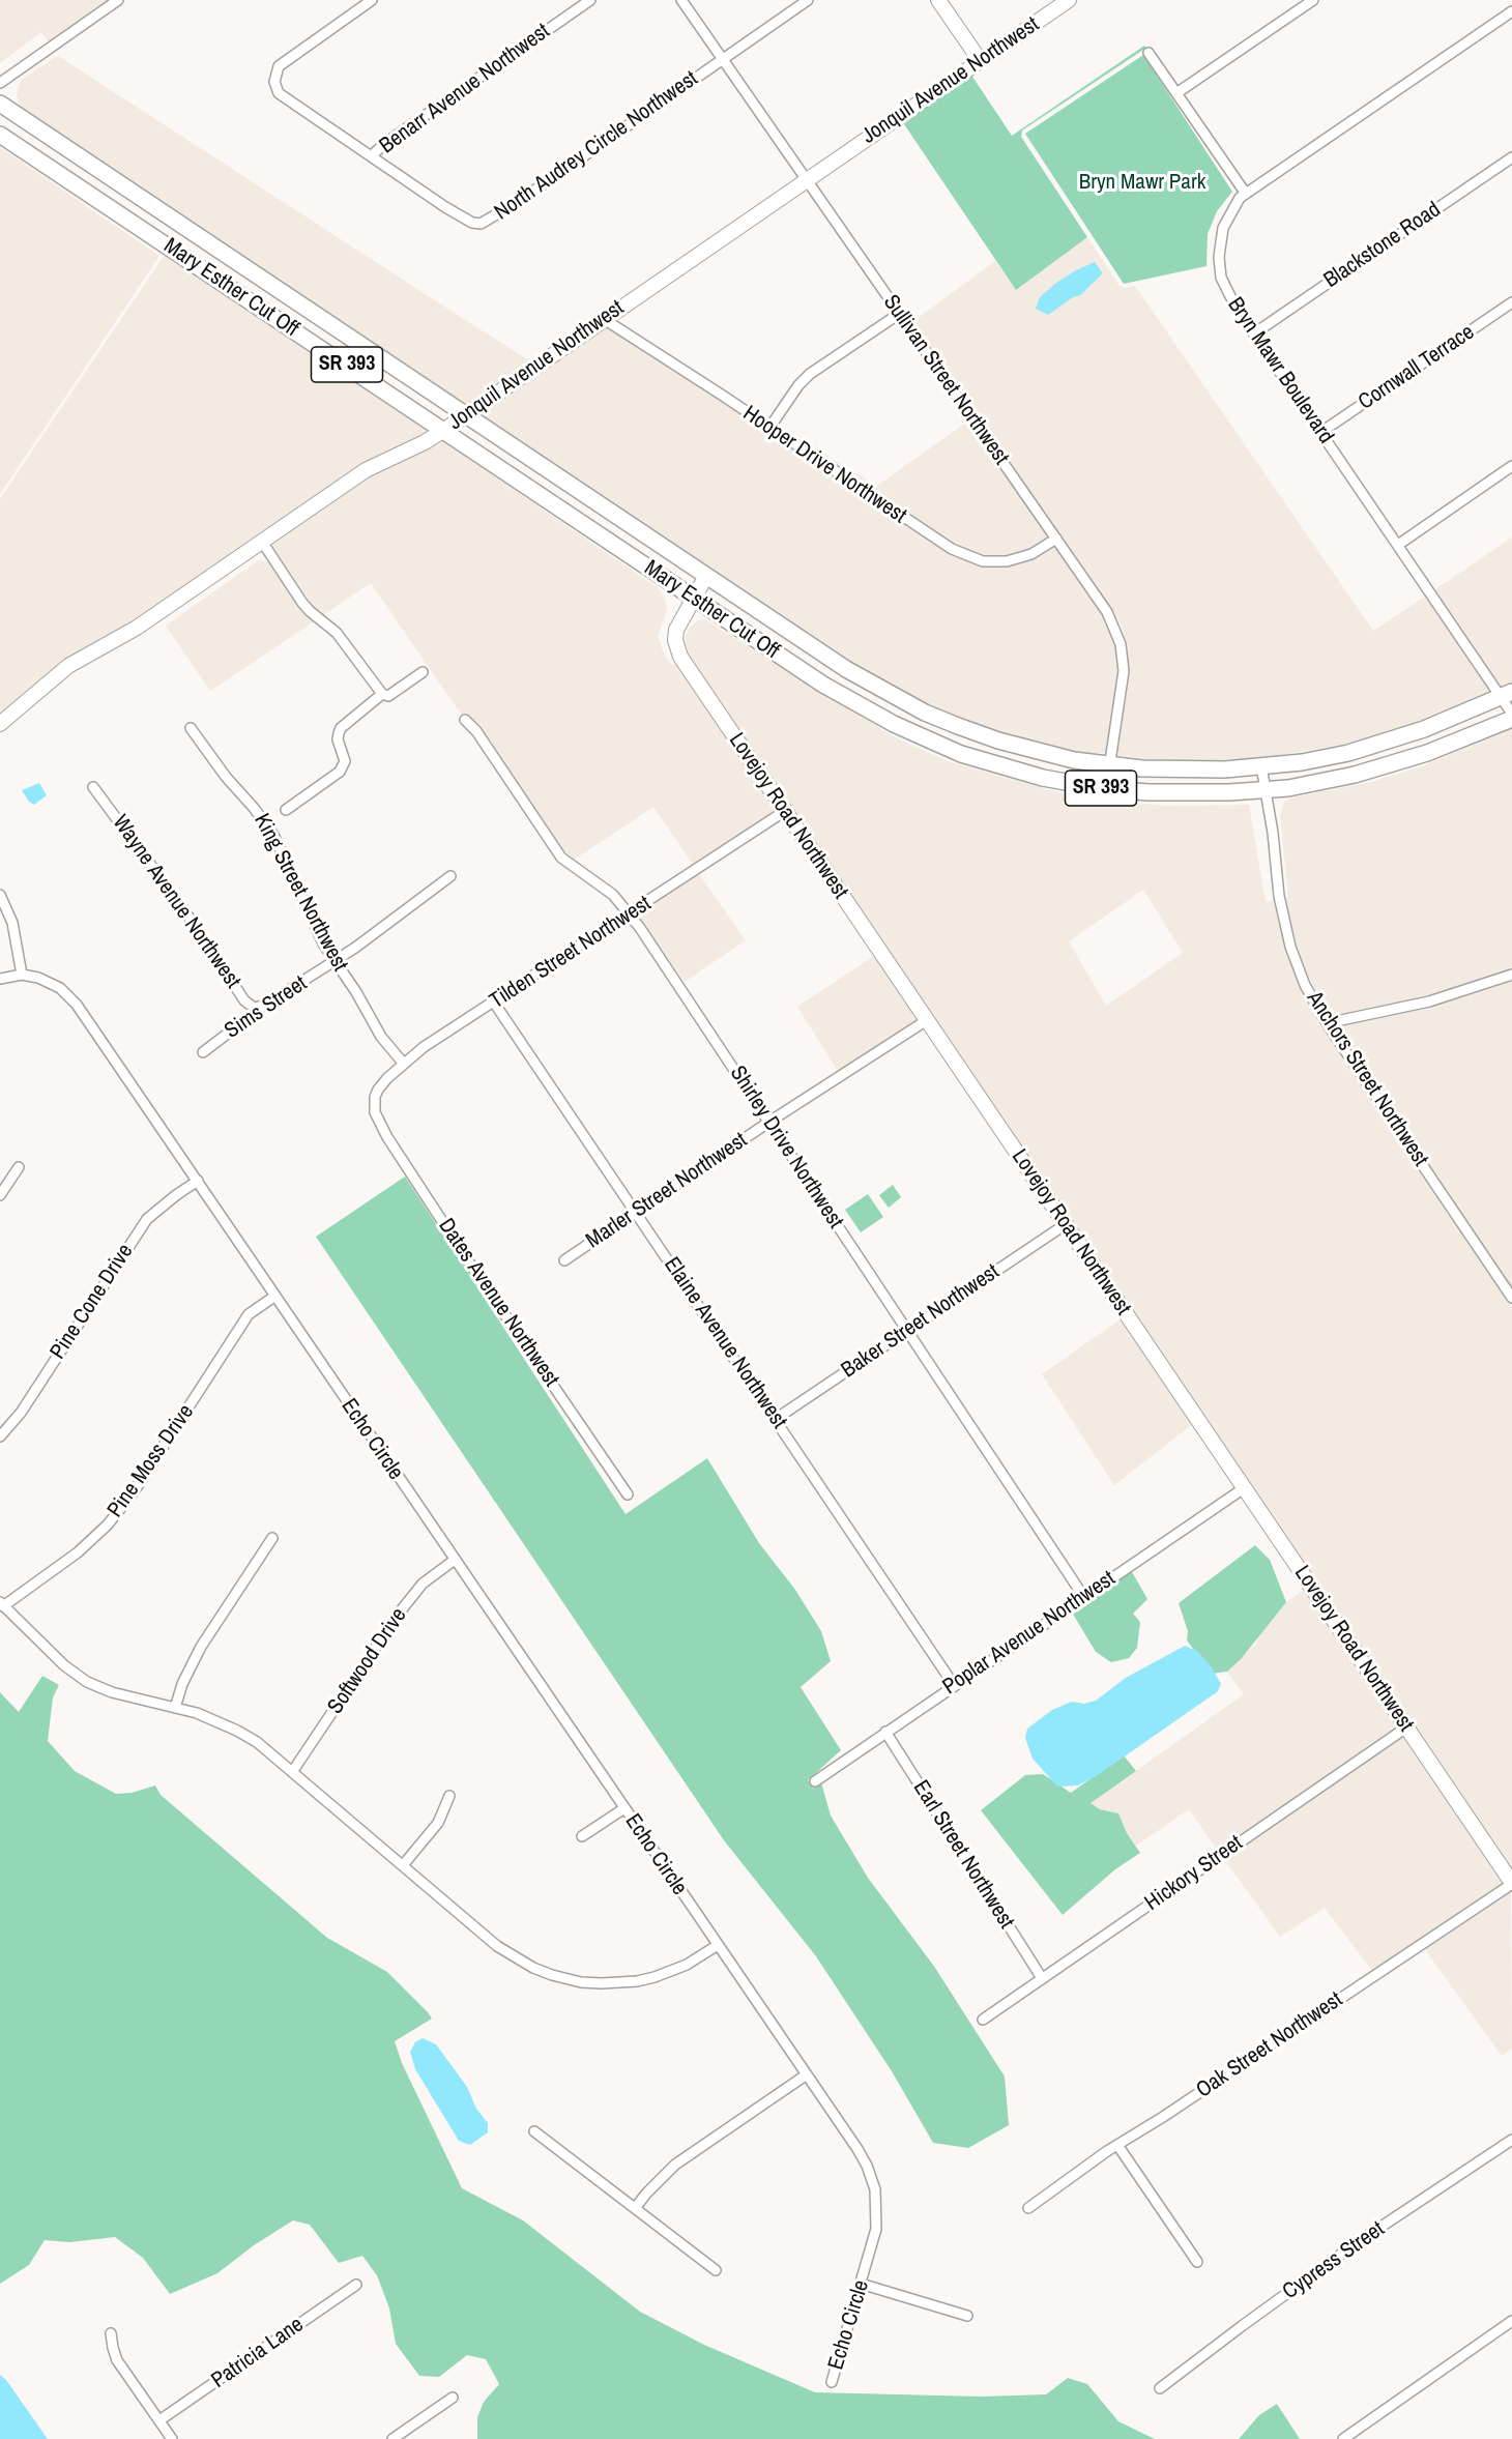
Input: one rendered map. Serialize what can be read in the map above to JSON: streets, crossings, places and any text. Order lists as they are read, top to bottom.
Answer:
{
  "streets": {
    "main road": ["Mary Esther Cut Off", "SR 393"],
    "street": [
      "Jonquil Avenue Northwest",
      "Benarr Avenue Northwest",
      "North Audrey Circle Northwest",
      "Blackstone Road",
      "Cornwall Terrace",
      "Bryn Mawr Boulevard",
      "Sullivan Street Northwest",
      "Hooper Drive Northwest",
      "Lovejoy Road Northwest",
      "King Street Northwest",
      "Wayne Avenue Northwest",
      "Tilden Street Northwest",
      "Sims Street",
      "Anchors Street Northwest",
      "Shirley Drive Northwest",
      "Marler Street Northwest",
      "Pine Cone Drive",
      "Dates Avenue Northwest",
      "Baker Street Northwest",
      "Elaine Avenue Northwest",
      "Echo Circle",
      "Pine Moss Drive",
      "Poplar Avenue Northwest",
      "Softwood Drive",
      "Earl Street Northwest",
      "Hickory Street",
      "Oak Street Northwest",
      "Cypress Street",
      "Patricia Lane"
    ]
  },
  "crossings": [
    ["Jonquil Avenue Northwest", "Mary Esther Cut Off"],
    ["Jonquil Avenue Northwest", "Sullivan Street Northwest"],
    ["Jonquil Avenue Northwest", "Hooper Drive Northwest"],
    ["Benarr Avenue Northwest", "North Audrey Circle Northwest"],
    ["North Audrey Circle Northwest", "Sullivan Street Northwest"],
    ["Blackstone Road", "Bryn Mawr Boulevard"],
    ["Mary Esther Cut Off", "Bryn Mawr Boulevard"],
    ["Mary Esther Cut Off", "Sullivan Street Northwest"],
    ["Mary Esther Cut Off", "Lovejoy Road Northwest"],
    ["Mary Esther Cut Off", "Anchors Street Northwest"],
    ["Cornwall Terrace", "Bryn Mawr Boulevard"],
    ["Sullivan Street Northwest", "Hooper Drive Northwest"],
    ["Lovejoy Road Northwest", "Tilden Street Northwest"],
    ["Lovejoy Road Northwest", "Marler Street Northwest"],
    ["Lovejoy Road Northwest", "Baker Street Northwest"],
    ["Lovejoy Road Northwest", "Poplar Avenue Northwest"],
    ["Lovejoy Road Northwest", "Hickory Street"],
    ["Lovejoy Road Northwest", "Oak Street Northwest"],
    ["King Street Northwest", "Tilden Street Northwest"],
    ["King Street Northwest", "Sims Street"],
    ["Wayne Avenue Northwest", "Sims Street"],
    ["Tilden Street Northwest", "Shirley Drive Northwest"],
    ["Tilden Street Northwest", "Dates Avenue Northwest"],
    ["Tilden Street Northwest", "Elaine Avenue Northwest"],
    ["Shirley Drive Northwest", "Marler Street Northwest"],
    ["Shirley Drive Northwest", "Baker Street Northwest"],
    ["Shirley Drive Northwest", "Poplar Avenue Northwest"],
    ["Marler Street Northwest", "Elaine Avenue Northwest"],
    ["Pine Cone Drive", "Echo Circle"],
    ["Baker Street Northwest", "Elaine Avenue Northwest"],
    ["Elaine Avenue Northwest", "Poplar Avenue Northwest"],
    ["Echo Circle", "Pine Moss Drive"],
    ["Echo Circle", "Softwood Drive"],
    ["Poplar Avenue Northwest", "Earl Street Northwest"],
    ["Earl Street Northwest", "Hickory Street"]
  ],
  "parks": ["Bryn Mawr Park"]
}
